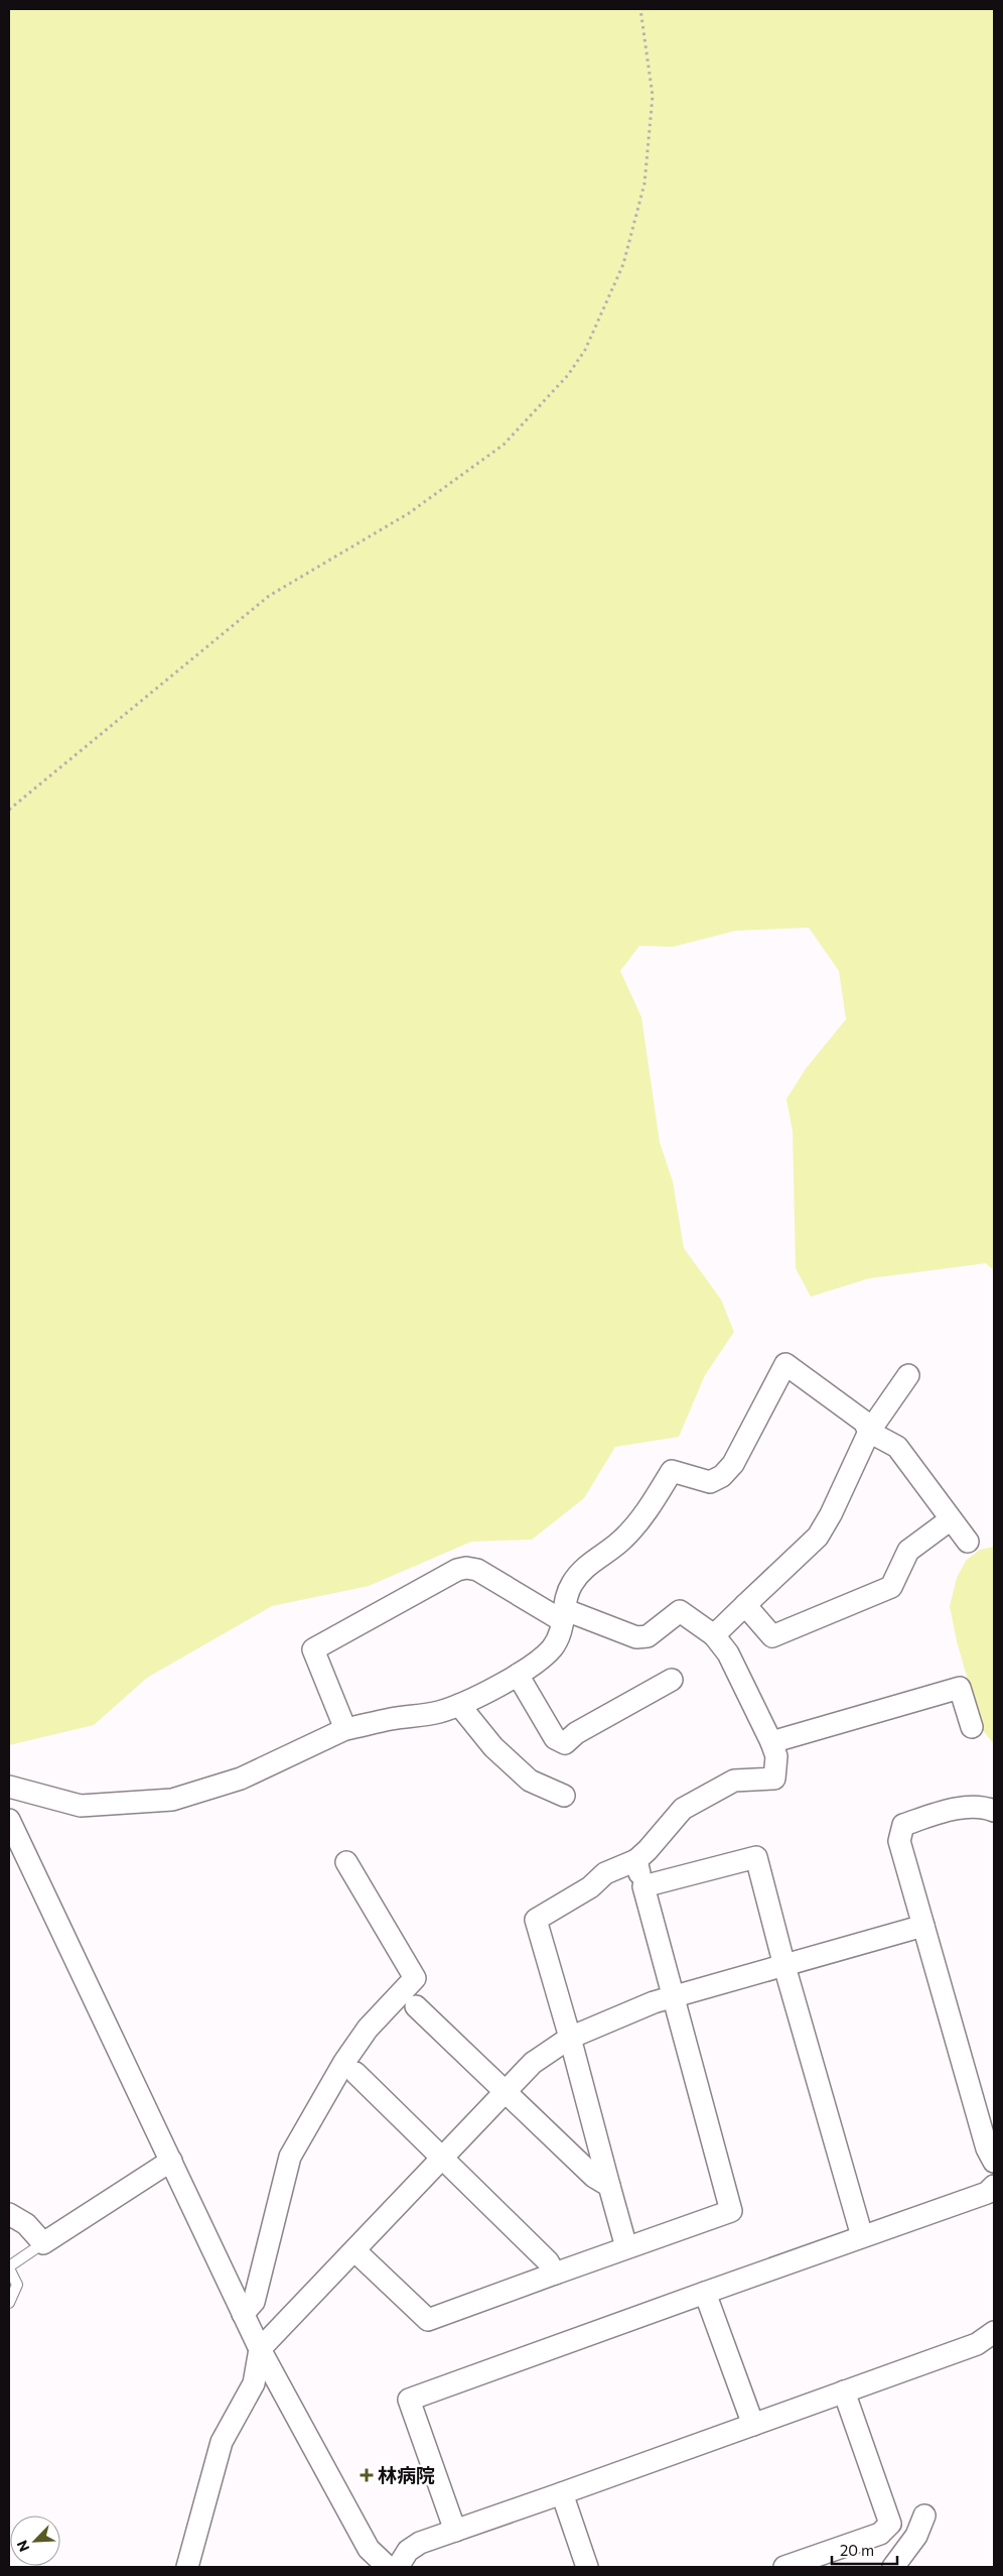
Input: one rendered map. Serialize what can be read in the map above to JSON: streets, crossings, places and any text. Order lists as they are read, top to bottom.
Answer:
{
  "places": {
    "health": ["林病院"]
  },
  "scale_bar": "20 m",
  "north": "bottom left"
}
